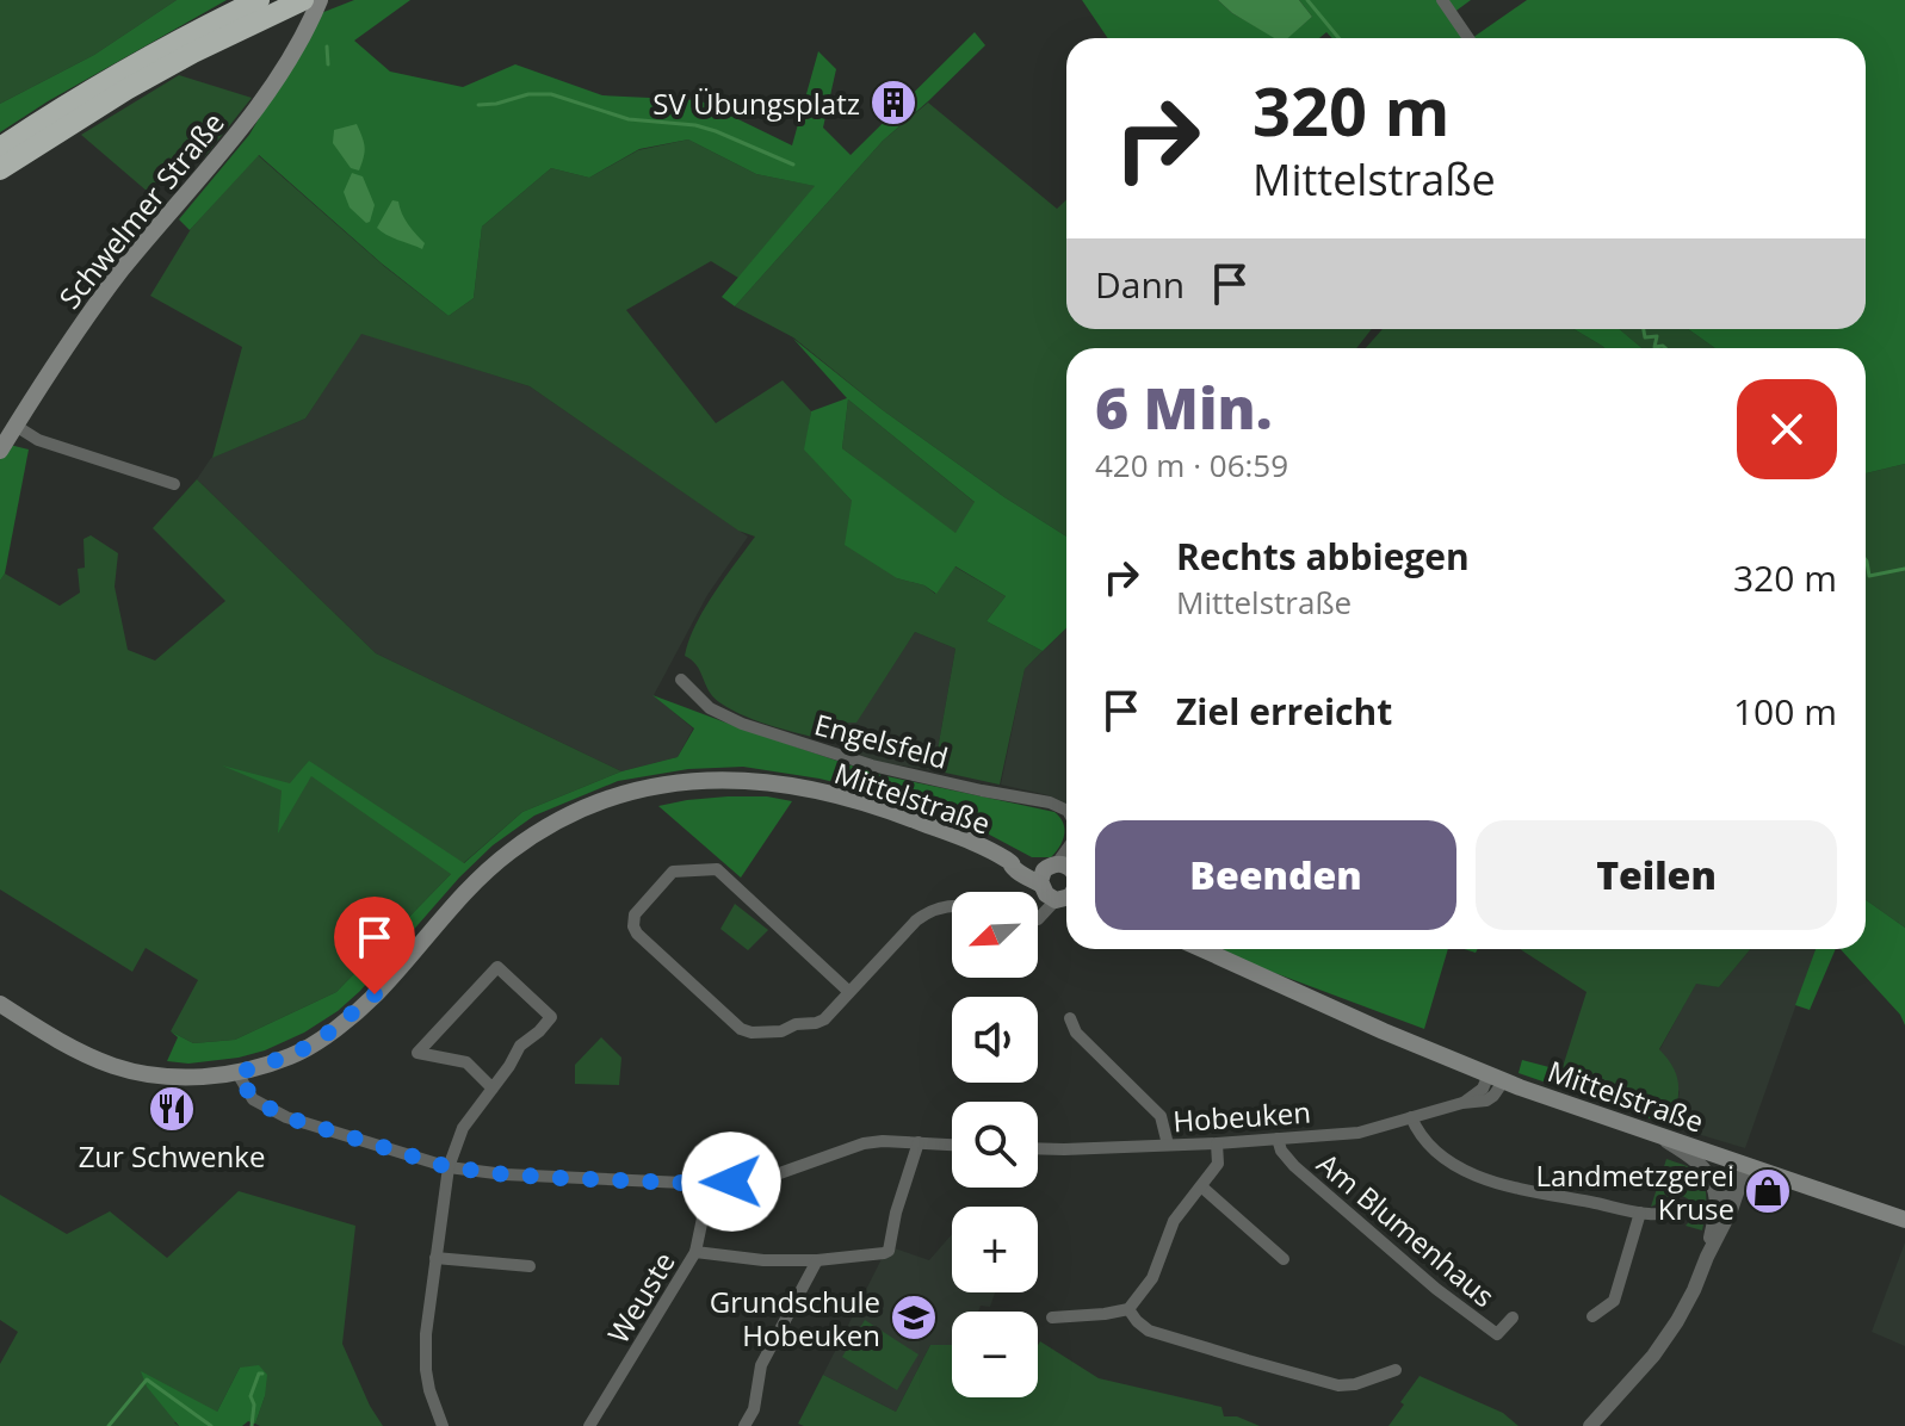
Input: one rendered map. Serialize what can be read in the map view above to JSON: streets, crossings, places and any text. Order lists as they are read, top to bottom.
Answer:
{
  "streets": {
    "main road": ["Schwelmer Straße", "Mittelstraße"],
    "street": [
      "Engelsfeld",
      "Hobeuken",
      "Am Blumenhaus",
      "Weuste"
    ]
  },
  "crossings": [
    ["Mittelstraße", "Hobeuken"],
    ["Hobeuken", "Am Blumenhaus"]
  ],
  "places": {
    "building": ["SV Übungsplatz"],
    "restaurant": ["Zur Schwenke"],
    "shop": ["Landmetzgerei Kruse"],
    "school or university": ["Grundschule Hobeuken"]
  },
  "north": "bottom left",
  "page": {
    "turn": ["320 m", "Mittelstraße"],
    "then": "Dann",
    "heading": ["6 Min.", "420 m · 06:59"],
    "list": [
      {
        "name": "Rechts abbiegen",
        "note": "Mittelstraße",
        "value": "320 m"
      },
      {
        "name": "Ziel erreicht",
        "value": "100 m"
      }
    ],
    "buttons": ["Beenden", "Teilen"],
    "map_buttons": ["+", "−"]
  }
}
